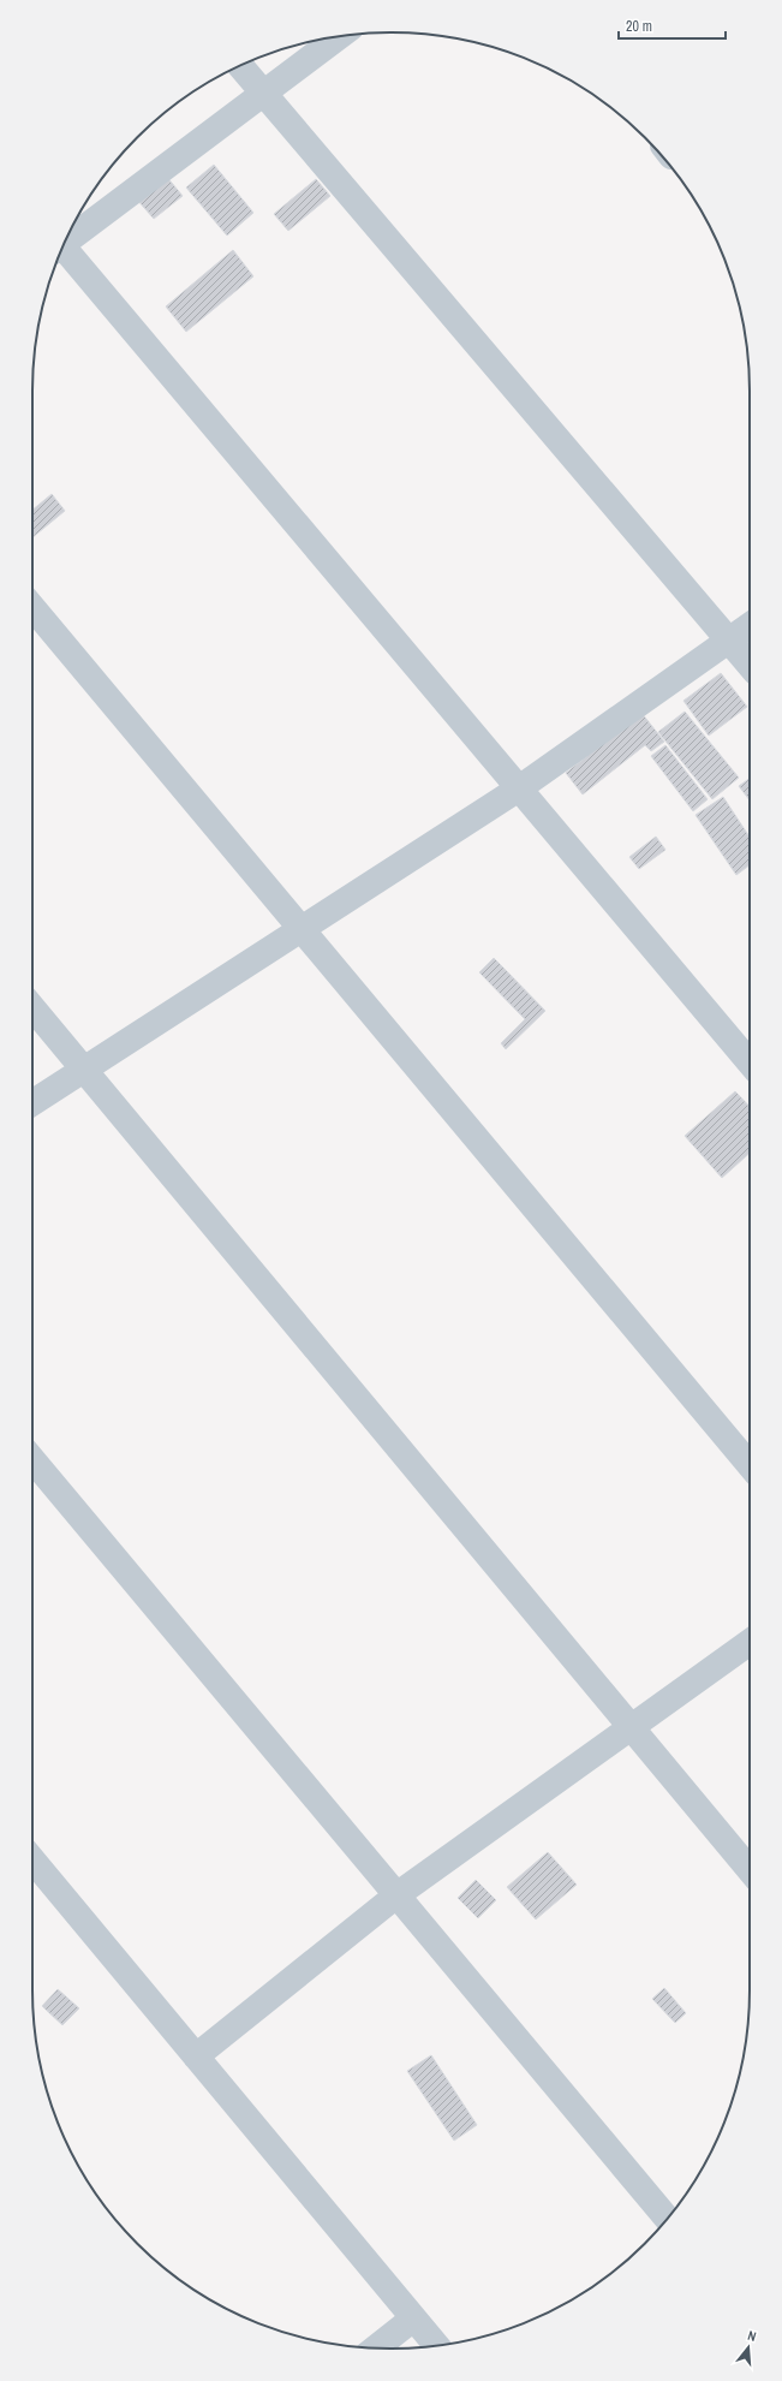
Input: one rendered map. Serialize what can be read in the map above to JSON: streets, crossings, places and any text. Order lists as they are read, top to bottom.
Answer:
{
  "scale_bar": "20 m",
  "north": "top"
}
